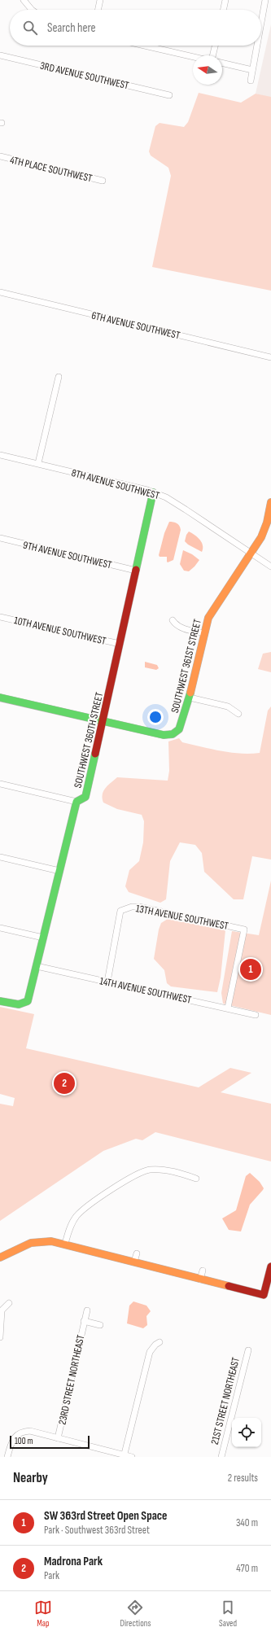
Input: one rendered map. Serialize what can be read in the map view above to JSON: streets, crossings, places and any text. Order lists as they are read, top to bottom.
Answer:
{
  "streets": {
    "street": [
      "3RD AVENUE SOUTHWEST",
      "4TH PLACE SOUTHWEST",
      "6TH AVENUE SOUTHWEST",
      "8TH AVENUE SOUTHWEST",
      "9TH AVENUE SOUTHWEST",
      "10TH AVENUE SOUTHWEST",
      "SOUTHWEST 361ST STREET",
      "SOUTHWEST 360TH STREET",
      "13TH AVENUE SOUTHWEST",
      "14TH AVENUE SOUTHWEST",
      "23RD STREET NORTHEAST",
      "21ST STREET NORTHEAST"
    ]
  },
  "crossings": [
    ["8TH AVENUE SOUTHWEST", "SOUTHWEST 361ST STREET"],
    ["8TH AVENUE SOUTHWEST", "SOUTHWEST 360TH STREET"],
    ["9TH AVENUE SOUTHWEST", "SOUTHWEST 360TH STREET"],
    ["10TH AVENUE SOUTHWEST", "SOUTHWEST 360TH STREET"],
    ["SOUTHWEST 361ST STREET", "SOUTHWEST 360TH STREET"],
    ["SOUTHWEST 360TH STREET", "14TH AVENUE SOUTHWEST"],
    ["13TH AVENUE SOUTHWEST", "14TH AVENUE SOUTHWEST"]
  ],
  "scale_bar": "100 m",
  "north": "left",
  "page": {
    "search": "Search here",
    "pins": ["1", "2"],
    "scale": "100 m",
    "heading": ["Nearby", "2 results"],
    "list": [
      {
        "mark": "1",
        "name": "SW 363rd Street Open Space",
        "note": "Park · Southwest 363rd Street",
        "value": "340 m"
      },
      {
        "mark": "2",
        "name": "Madrona Park",
        "note": "Park",
        "value": "470 m"
      }
    ],
    "nav": ["Map", "Directions", "Saved"]
  }
}
